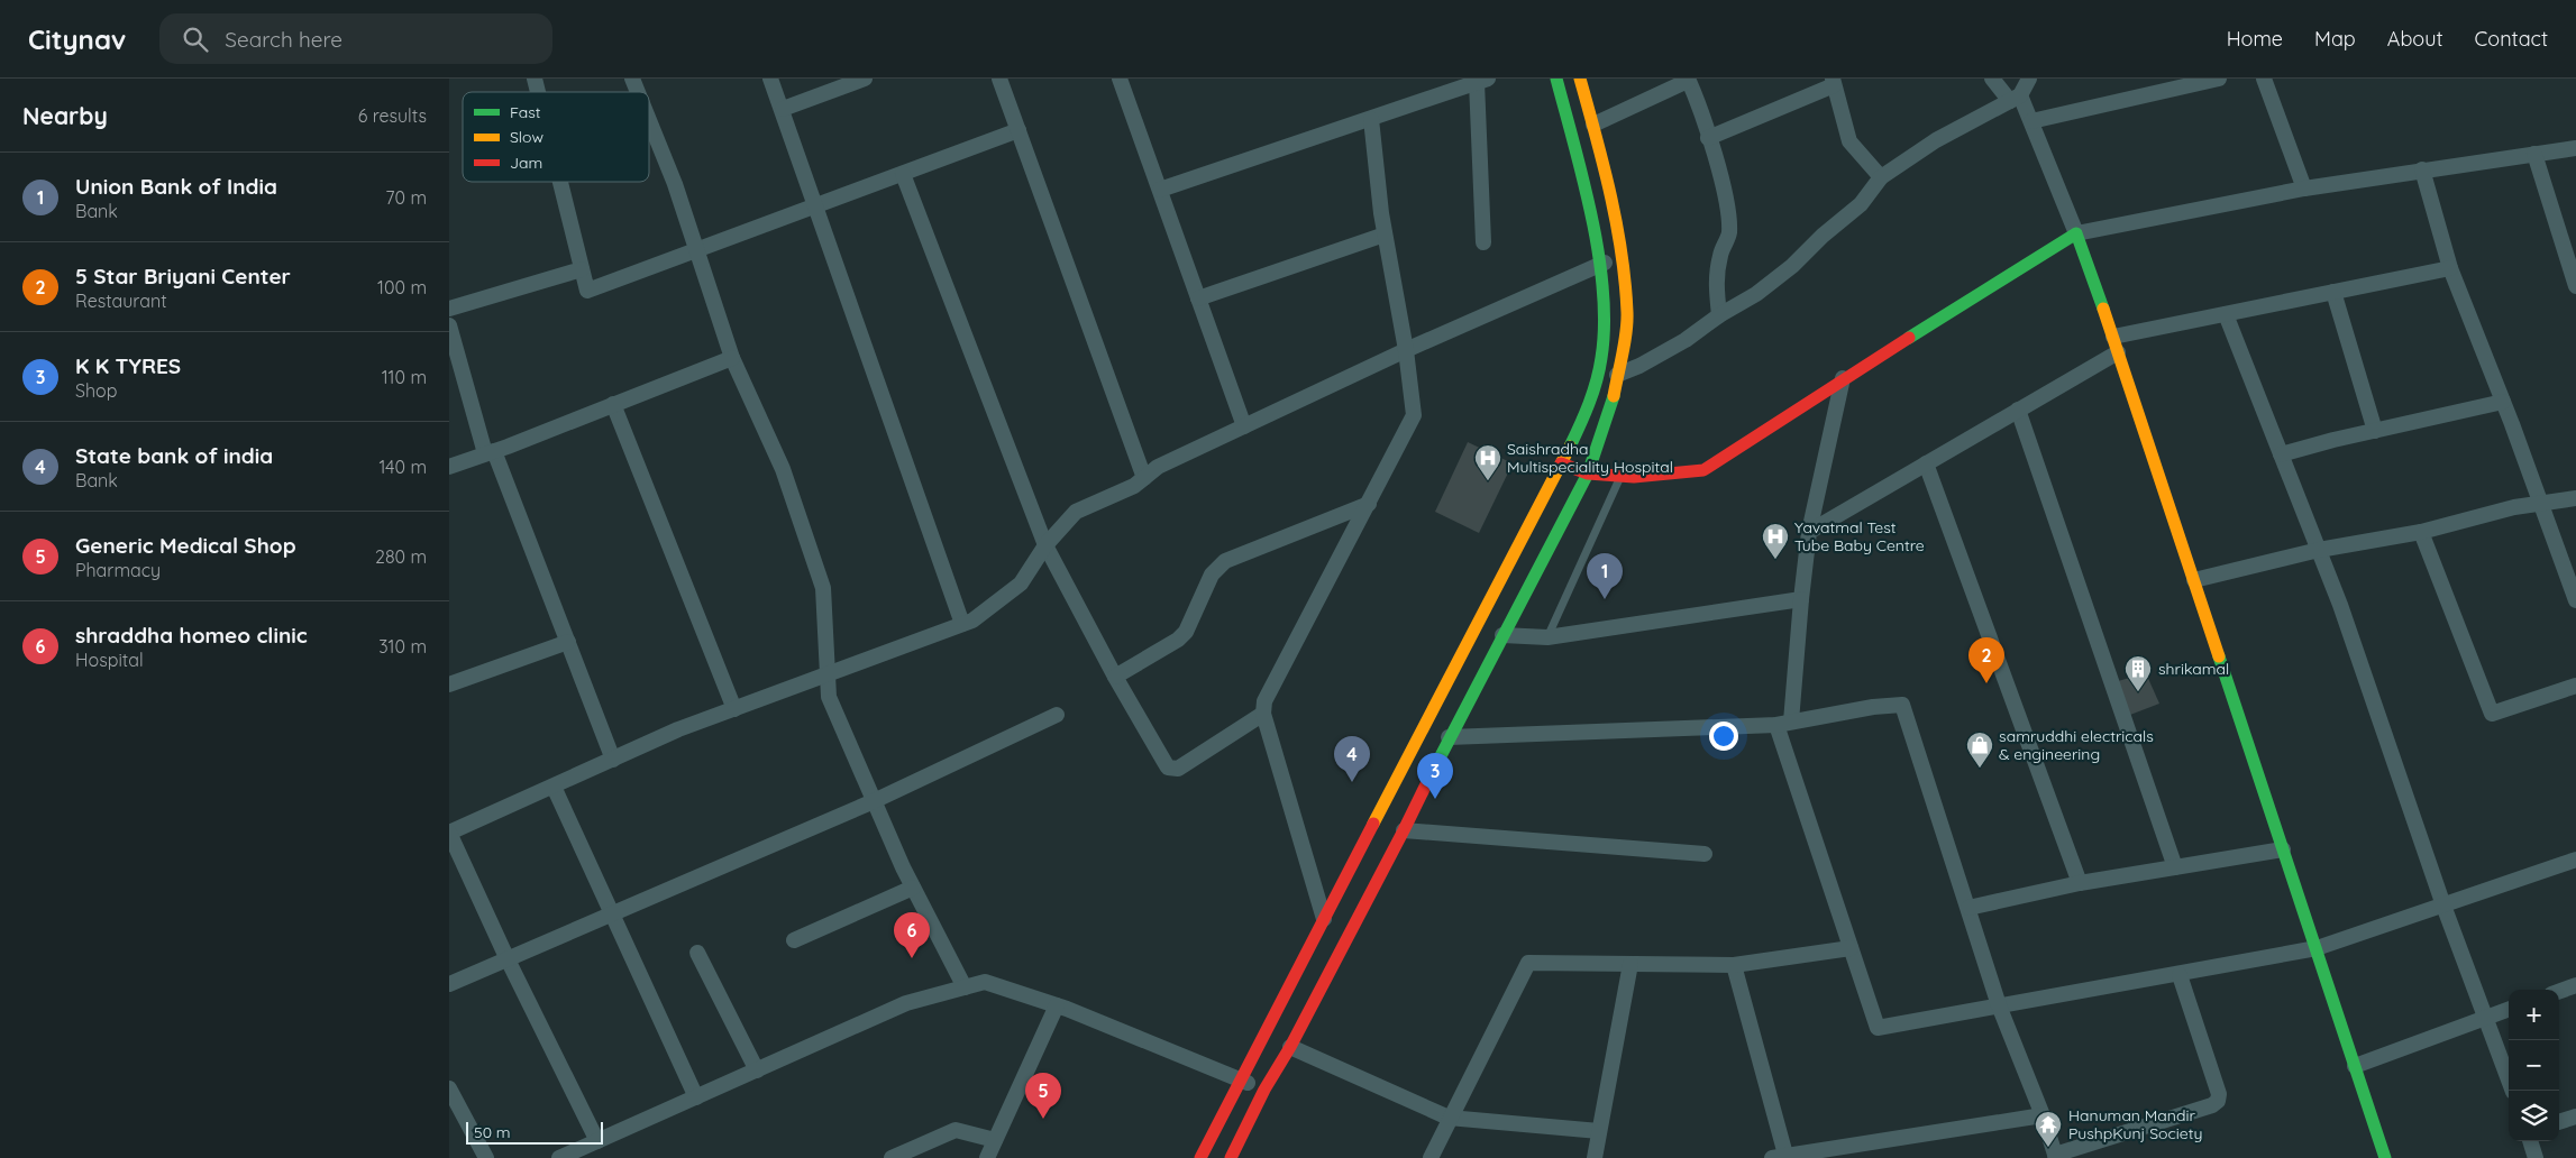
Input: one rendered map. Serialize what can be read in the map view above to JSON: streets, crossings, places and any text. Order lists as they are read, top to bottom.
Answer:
{
  "places": {
    "hospital": ["Saishradha Multispeciality Hospital", "Yavatmal Test Tube Baby Centre"],
    "building": ["shrikamal"],
    "shop": ["samruddhi electricals & engineering"],
    "temple": ["Hanuman Mandir PushpKunj Society"]
  },
  "legend": ["Fast", "Slow", "Jam"],
  "scale_bar": "50 m",
  "page": {
    "header": "Citynav",
    "search": "Search here",
    "nav": [
      "Home",
      "Map",
      "About",
      "Contact"
    ],
    "heading": ["Nearby", "6 results"],
    "list": [
      {
        "mark": "1",
        "name": "Union Bank of India",
        "note": "Bank",
        "value": "70 m"
      },
      {
        "mark": "2",
        "name": "5 Star Briyani Center",
        "note": "Restaurant",
        "value": "100 m"
      },
      {
        "mark": "3",
        "name": "K K TYRES",
        "note": "Shop",
        "value": "110 m"
      },
      {
        "mark": "4",
        "name": "State bank of india",
        "note": "Bank",
        "value": "140 m"
      },
      {
        "mark": "5",
        "name": "Generic Medical Shop",
        "note": "Pharmacy",
        "value": "280 m"
      },
      {
        "mark": "6",
        "name": "shraddha homeo clinic",
        "note": "Hospital",
        "value": "310 m"
      }
    ],
    "pins": [
      "1",
      "2",
      "4",
      "3",
      "6",
      "5"
    ],
    "map_buttons": ["+", "−"],
    "scale": "50 m"
  }
}
